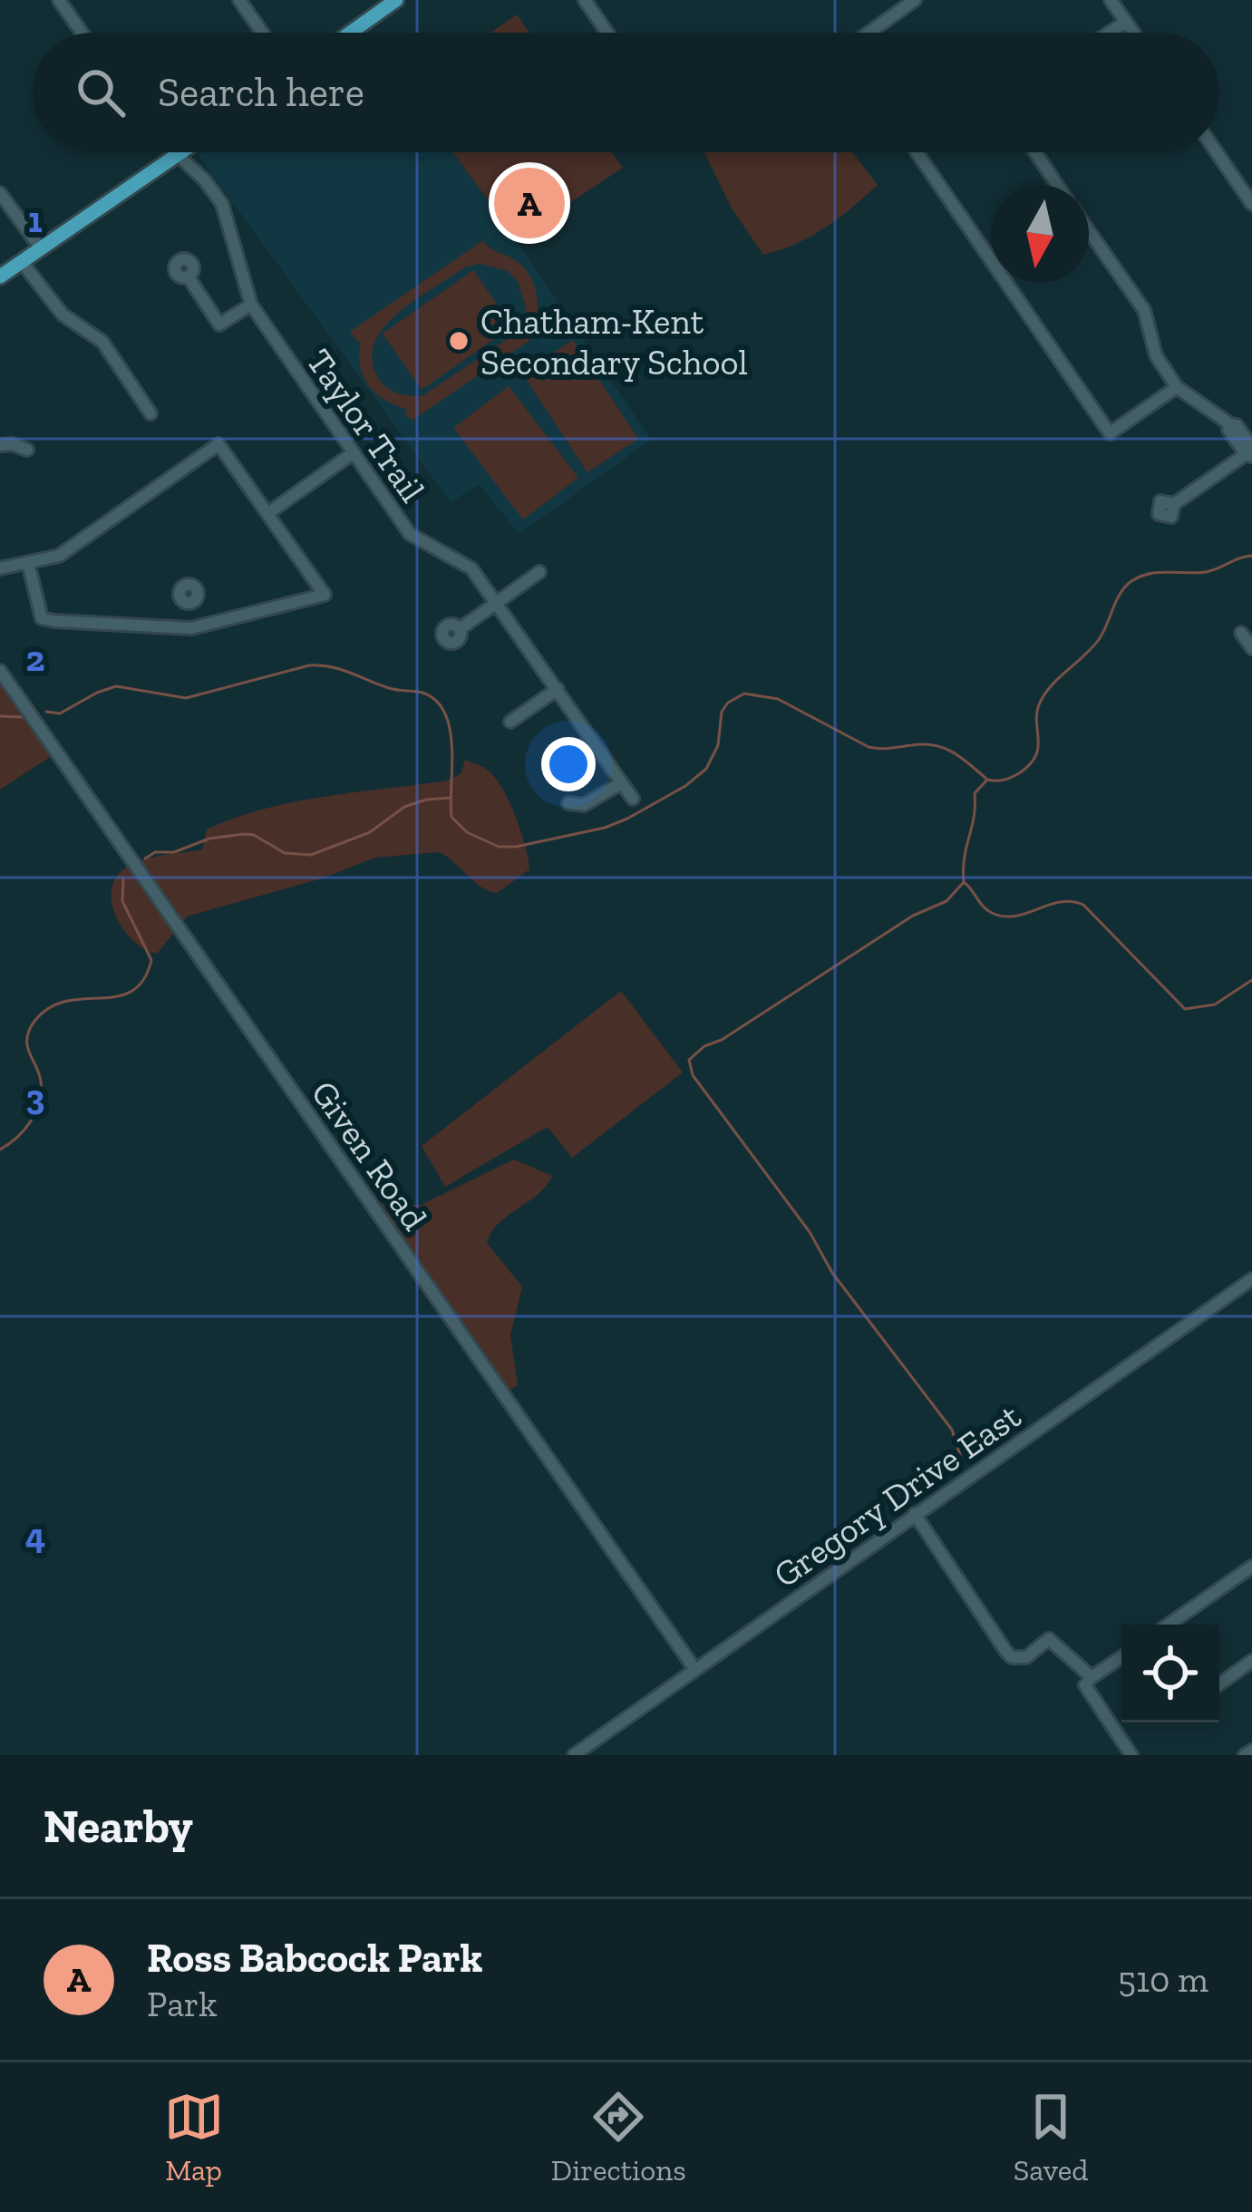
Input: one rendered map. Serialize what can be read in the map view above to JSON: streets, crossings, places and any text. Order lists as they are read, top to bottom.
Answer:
{
  "streets": {
    "street": ["Taylor Trail", "Given Road", "Gregory Drive East"]
  },
  "crossings": [
    ["Given Road", "Gregory Drive East"]
  ],
  "places": ["Chatham-Kent Secondary School"],
  "north": "bottom",
  "page": {
    "search": "Search here",
    "pins": "A",
    "heading": "Nearby",
    "list": [
      {
        "mark": "A",
        "name": "Ross Babcock Park",
        "note": "Park",
        "value": "510 m"
      }
    ],
    "nav": ["Map", "Directions", "Saved"]
  },
  "grid": {
    "rows": [
      "1",
      "2",
      "3",
      "4"
    ]
  }
}
